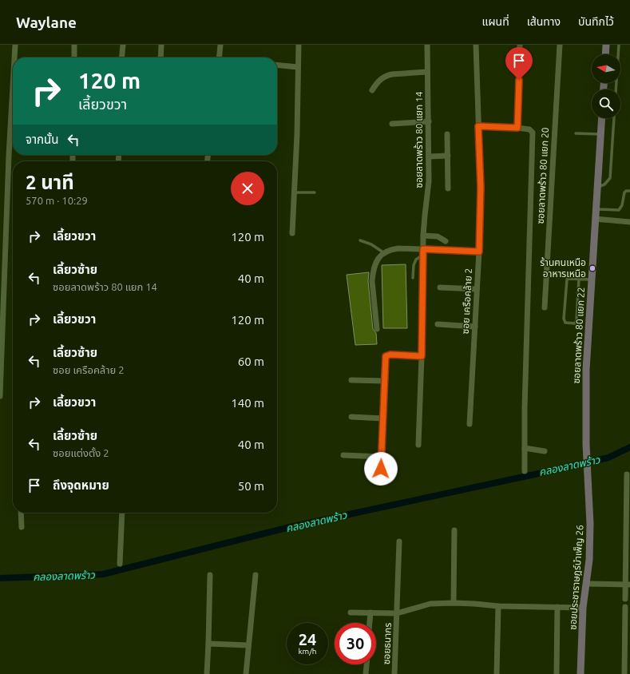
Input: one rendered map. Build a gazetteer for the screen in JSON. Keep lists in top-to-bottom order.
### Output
{
  "streets": {
    "street": [
      "ซอยลาดพร้าว 80 แยก 14",
      "ซอยลาดพร้าว 80 แยก 20",
      "ซอย เครือคล้าย 2",
      "ซอยลาดพร้าว 80 แยก 22",
      "ซอยประชาราษฎร์บำเพ็ญ 26",
      "ซอยธนากร"
    ]
  },
  "crossings": [
    ["ซอยลาดพร้าว 80 แยก 22", "ซอยประชาราษฎร์บำเพ็ญ 26"]
  ],
  "water": ["คลองลาดพร้าว"],
  "places": ["ร้านฅนเหนือ อาหารเหนือ"],
  "north": "left",
  "page": {
    "header": "Waylane",
    "nav": ["แผนที่", "เส้นทาง", "บันทึกไว้"],
    "turn": ["120 m", "เลี้ยวขวา"],
    "then": "จากนั้น",
    "heading": ["2 นาที", "570 m · 10:29"],
    "list": [
      {
        "name": "เลี้ยวขวา",
        "value": "120 m"
      },
      {
        "name": "เลี้ยวซ้าย",
        "note": "ซอยลาดพร้าว 80 แยก 14",
        "value": "40 m"
      },
      {
        "name": "เลี้ยวขวา",
        "value": "120 m"
      },
      {
        "name": "เลี้ยวซ้าย",
        "note": "ซอย เครือคล้าย 2",
        "value": "60 m"
      },
      {
        "name": "เลี้ยวขวา",
        "value": "140 m"
      },
      {
        "name": "เลี้ยวซ้าย",
        "note": "ซอยแต่งตั้ง 2",
        "value": "40 m"
      },
      {
        "name": "ถึงจุดหมาย",
        "value": "50 m"
      }
    ],
    "speed": "24 km/h",
    "limit": "30"
  }
}
